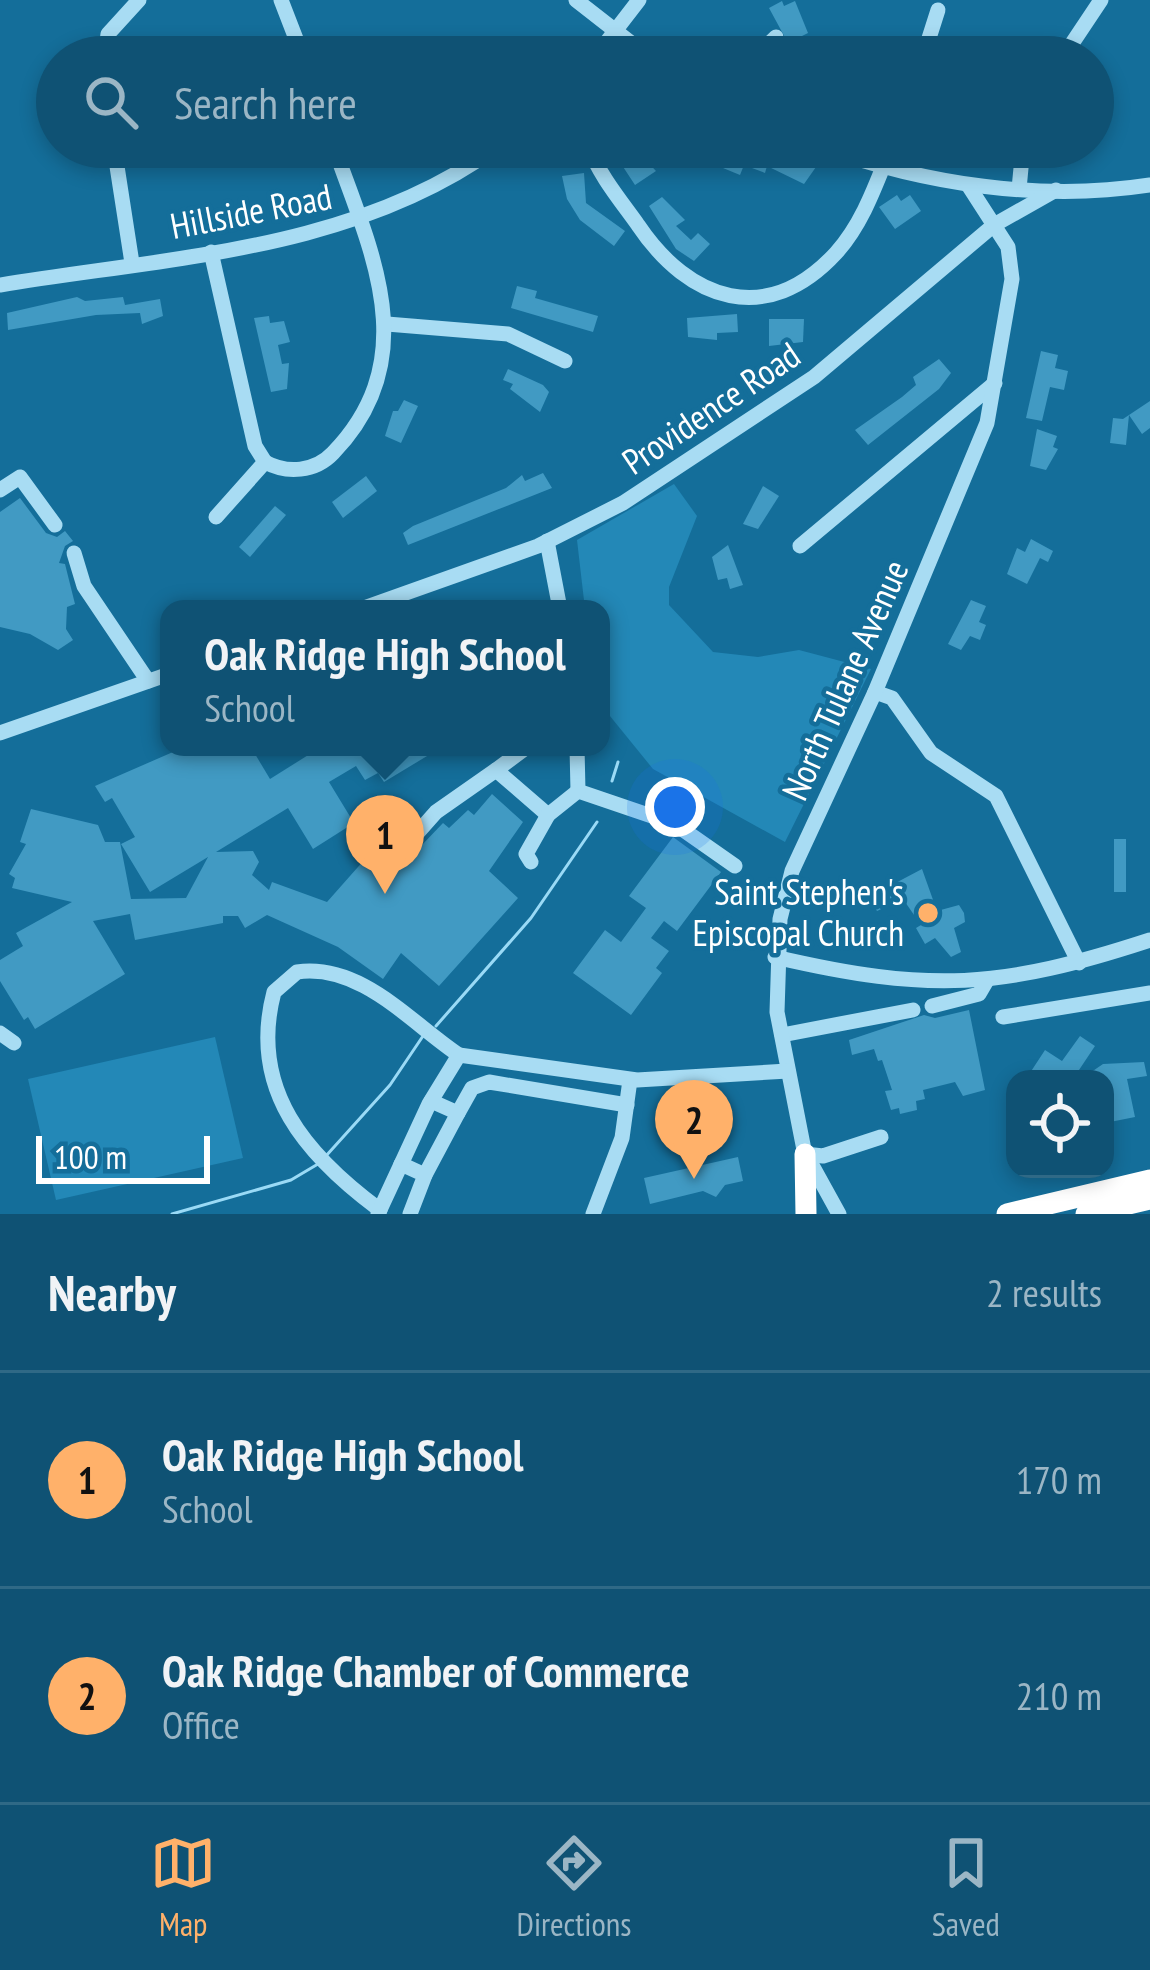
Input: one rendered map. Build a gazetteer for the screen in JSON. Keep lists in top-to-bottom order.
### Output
{
  "streets": {
    "street": ["Hillside Road", "Providence Road", "North Tulane Avenue"]
  },
  "crossings": [
    ["Providence Road", "North Tulane Avenue"]
  ],
  "places": ["Saint Stephen's Episcopal Church"],
  "scale_bar": "100 m",
  "page": {
    "search": "Search here",
    "popup": ["Oak Ridge High School", "School"],
    "pins": ["1", "2"],
    "scale": "100 m",
    "heading": ["Nearby", "2 results"],
    "list": [
      {
        "mark": "1",
        "name": "Oak Ridge High School",
        "note": "School",
        "value": "170 m"
      },
      {
        "mark": "2",
        "name": "Oak Ridge Chamber of Commerce",
        "note": "Office",
        "value": "210 m"
      }
    ],
    "nav": ["Map", "Directions", "Saved"]
  }
}
